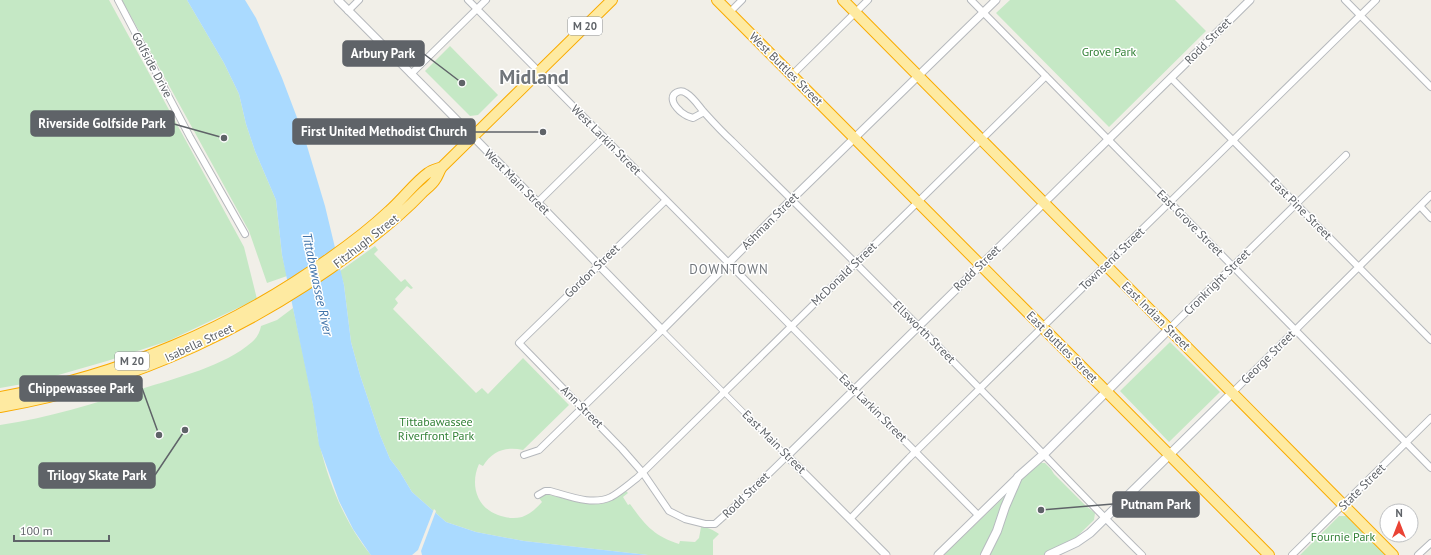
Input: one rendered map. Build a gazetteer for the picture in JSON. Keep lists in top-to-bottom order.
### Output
{
  "streets": {
    "highway": [
      "M 20",
      "West Buttles Street",
      "Fitzhugh Street",
      "East Indian Street",
      "Isabella Street",
      "East Buttles Street"
    ],
    "main road": ["Cronkright Street", "George Street"],
    "street": [
      "Rodd Street",
      "Golfside Drive",
      "West Larkin Street",
      "West Main Street",
      "East Pine Street",
      "Ashman Street",
      "East Grove Street",
      "Townsend Street",
      "Gordon Street",
      "McDonald Street",
      "Ellsworth Street",
      "Ann Street",
      "East Larkin Street",
      "East Main Street",
      "State Street"
    ]
  },
  "crossings": [
    ["M 20", "West Larkin Street"],
    ["M 20", "West Main Street"],
    ["M 20", "Fitzhugh Street"],
    ["Rodd Street", "East Pine Street"],
    ["Rodd Street", "East Grove Street"],
    ["Rodd Street", "East Indian Street"],
    ["Rodd Street", "Ellsworth Street"],
    ["Rodd Street", "East Buttles Street"],
    ["Rodd Street", "Ann Street"],
    ["Rodd Street", "East Larkin Street"],
    ["Rodd Street", "East Main Street"],
    ["West Buttles Street", "Ashman Street"],
    ["West Buttles Street", "East Buttles Street"],
    ["West Larkin Street", "Ashman Street"],
    ["West Larkin Street", "Gordon Street"],
    ["West Larkin Street", "East Larkin Street"],
    ["West Main Street", "Ashman Street"],
    ["West Main Street", "Fitzhugh Street"],
    ["West Main Street", "Gordon Street"],
    ["West Main Street", "East Main Street"],
    ["East Pine Street", "Townsend Street"],
    ["East Pine Street", "Cronkright Street"],
    ["East Pine Street", "George Street"],
    ["Ashman Street", "East Grove Street"],
    ["Ashman Street", "East Indian Street"],
    ["Ashman Street", "Ellsworth Street"],
    ["Ashman Street", "East Buttles Street"],
    ["Ashman Street", "Ann Street"],
    ["Ashman Street", "East Larkin Street"],
    ["Ashman Street", "East Main Street"],
    ["East Grove Street", "Townsend Street"],
    ["East Grove Street", "McDonald Street"],
    ["East Grove Street", "Cronkright Street"],
    ["East Grove Street", "George Street"],
    ["East Grove Street", "State Street"],
    ["Fitzhugh Street", "Isabella Street"],
    ["Townsend Street", "East Indian Street"],
    ["Townsend Street", "Ellsworth Street"],
    ["Townsend Street", "East Buttles Street"],
    ["Townsend Street", "East Larkin Street"],
    ["Townsend Street", "East Main Street"],
    ["Gordon Street", "Ann Street"],
    ["McDonald Street", "East Indian Street"],
    ["McDonald Street", "Ellsworth Street"],
    ["McDonald Street", "East Buttles Street"],
    ["McDonald Street", "Ann Street"],
    ["McDonald Street", "East Larkin Street"],
    ["McDonald Street", "East Main Street"],
    ["Cronkright Street", "East Indian Street"],
    ["Cronkright Street", "Ellsworth Street"],
    ["Cronkright Street", "East Buttles Street"],
    ["East Indian Street", "George Street"],
    ["East Indian Street", "State Street"],
    ["Ellsworth Street", "George Street"],
    ["East Buttles Street", "George Street"]
  ],
  "districts": ["Midland", "DOWNTOWN"],
  "water": ["Tittabawassee River"],
  "parks": ["Grove Park", "Tittabawassee Riverfront Park", "Fournie Park"],
  "places": [
    "Arbury Park",
    "First United Methodist Church",
    "Riverside Golfside Park",
    "Trilogy Skate Park",
    "Chippewassee Park",
    "Putnam Park"
  ],
  "scale_bar": "100 m",
  "north": "top"
}
